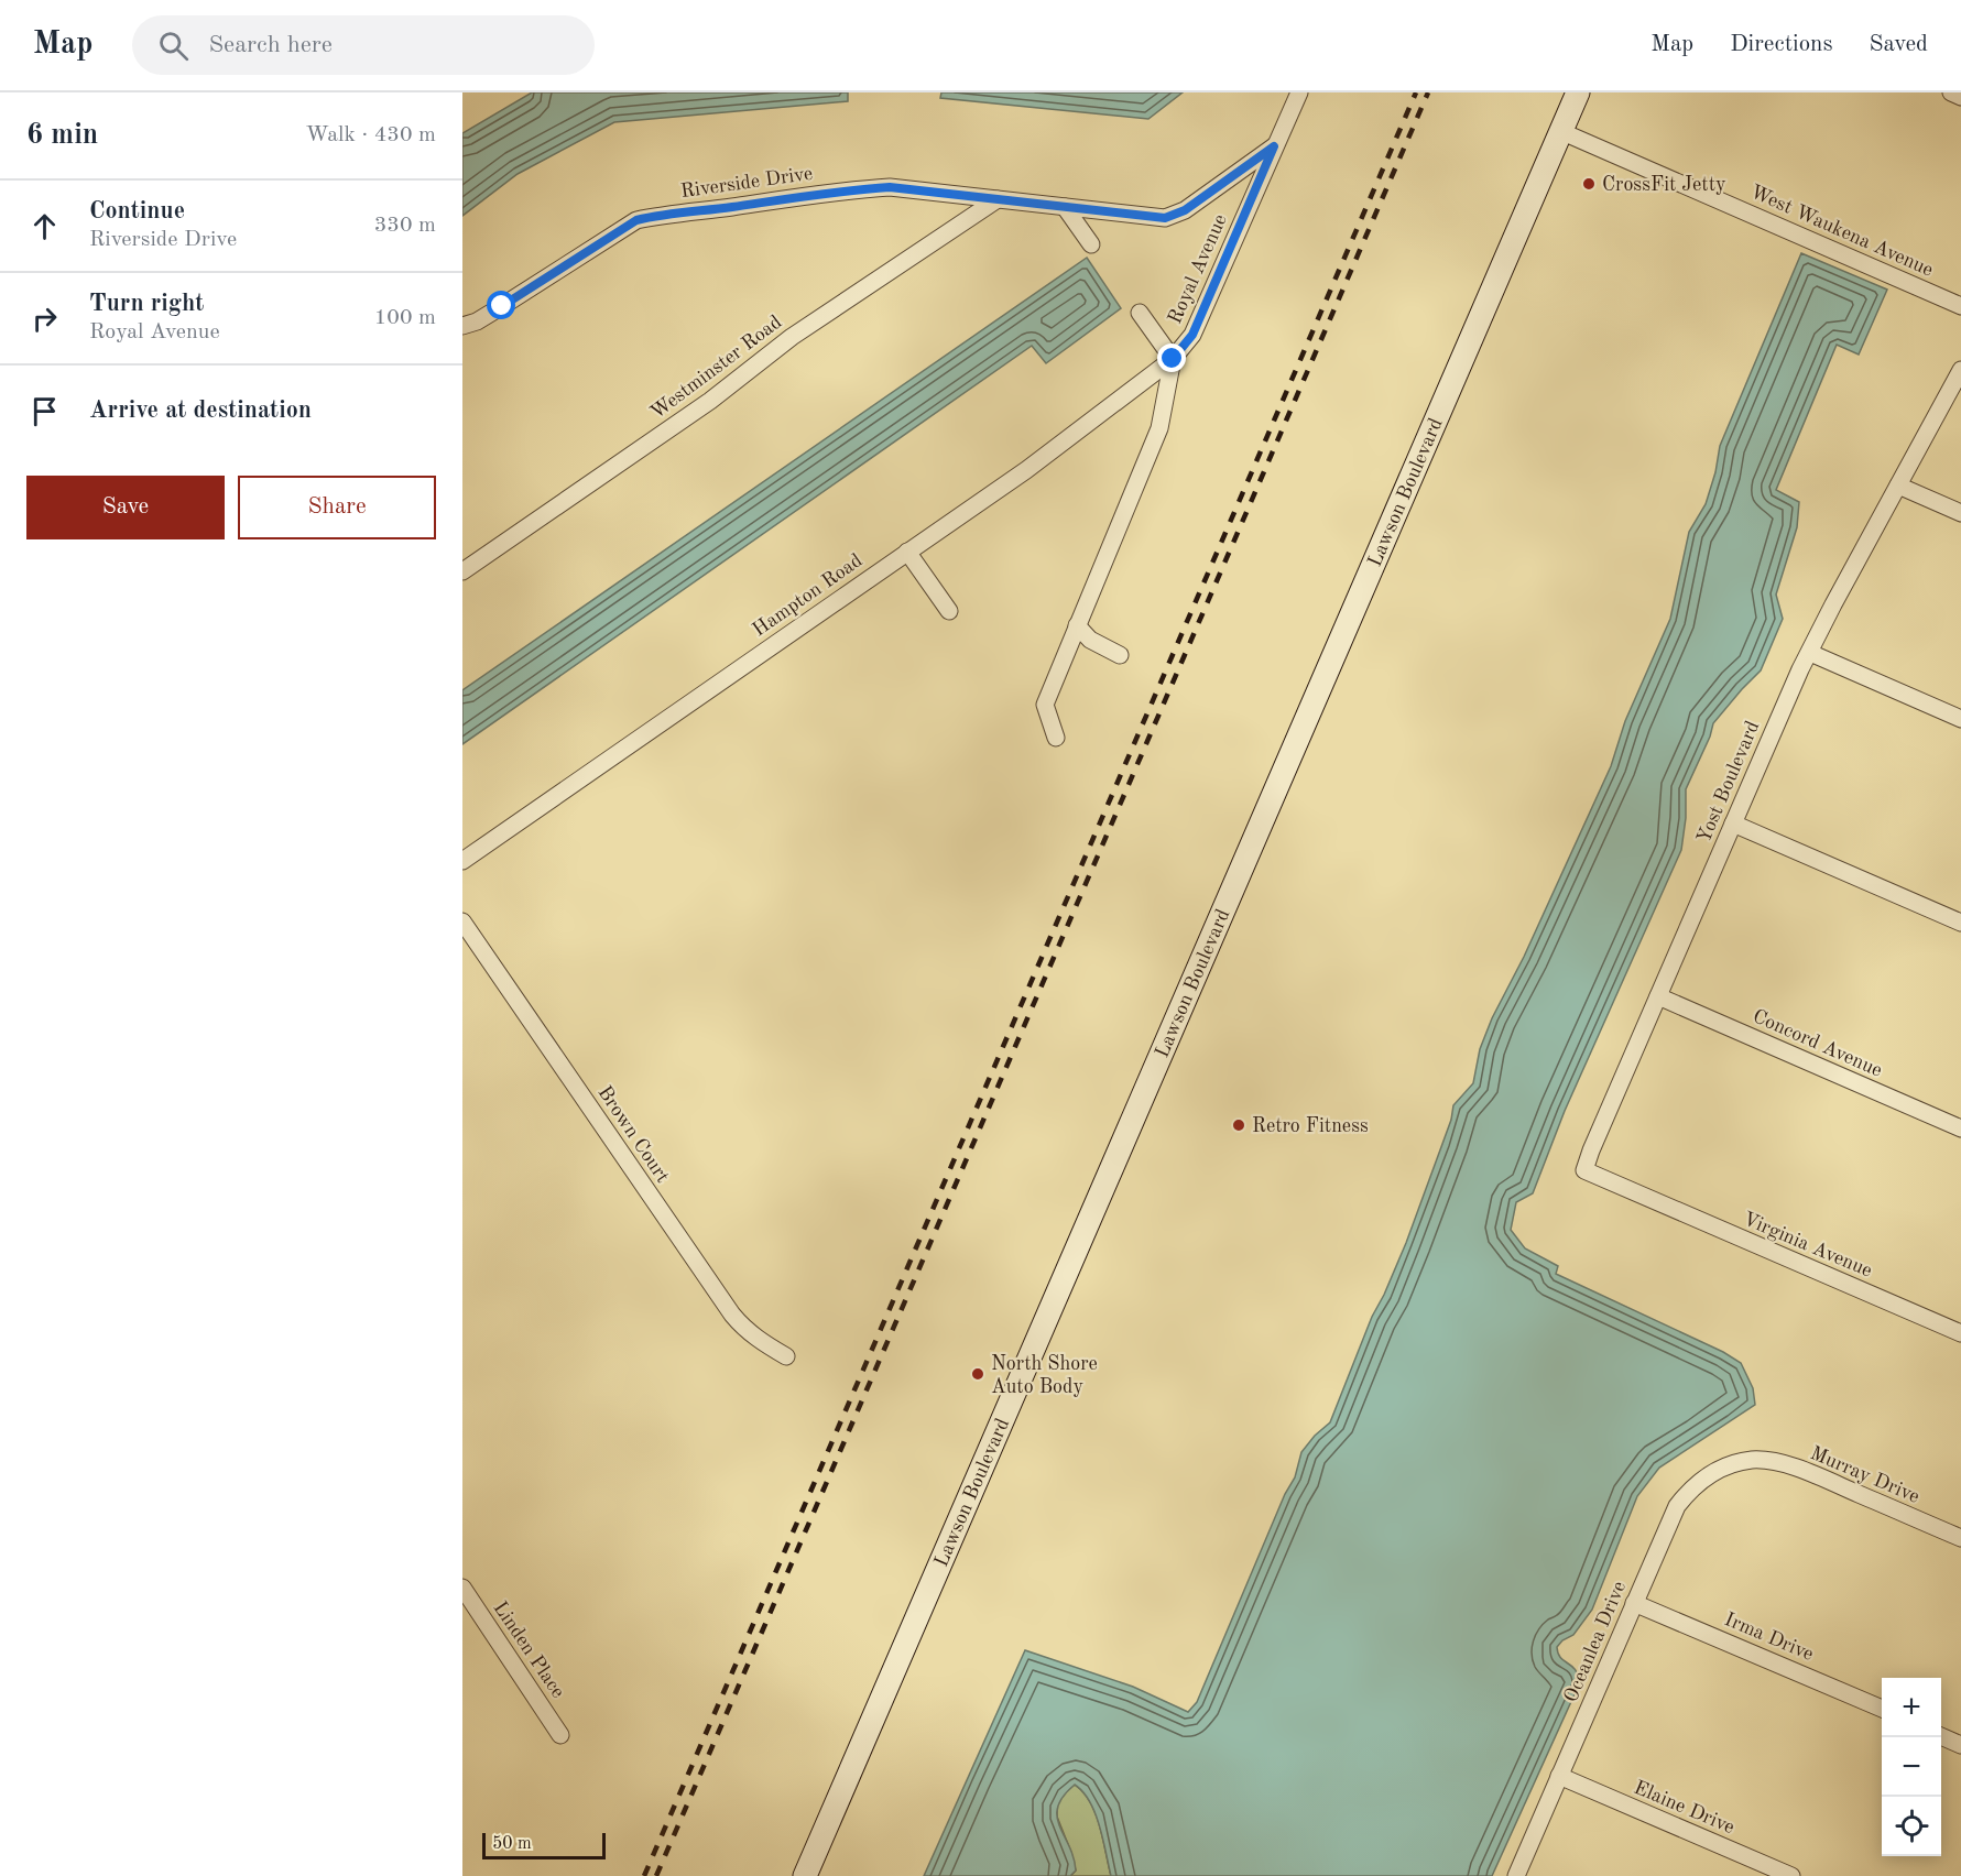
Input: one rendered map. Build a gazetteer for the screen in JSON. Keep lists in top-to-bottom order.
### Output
{
  "streets": {
    "main road": ["Lawson Boulevard"],
    "street": [
      "Riverside Drive",
      "West Waukena Avenue",
      "Royal Avenue",
      "Westminster Road",
      "Hampton Road",
      "Yost Boulevard",
      "Concord Avenue",
      "Brown Court",
      "Virginia Avenue",
      "Murray Drive",
      "Irma Drive",
      "Oceanlea Drive",
      "Linden Place",
      "Elaine Drive"
    ]
  },
  "crossings": [
    ["Riverside Drive", "Royal Avenue"],
    ["Riverside Drive", "Westminster Road"],
    ["West Waukena Avenue", "Lawson Boulevard"],
    ["Royal Avenue", "Hampton Road"],
    ["Yost Boulevard", "Concord Avenue"],
    ["Yost Boulevard", "Virginia Avenue"],
    ["Murray Drive", "Oceanlea Drive"],
    ["Irma Drive", "Oceanlea Drive"],
    ["Oceanlea Drive", "Elaine Drive"]
  ],
  "places": ["CrossFit Jetty", "Retro Fitness", "North Shore Auto Body"],
  "scale_bar": "50 m",
  "page": {
    "header": "Map",
    "search": "Search here",
    "nav": ["Map", "Directions", "Saved"],
    "heading": ["6 min", "Walk · 430 m"],
    "list": [
      ["Continue", "Riverside Drive", "330 m"],
      ["Turn right", "Royal Avenue", "100 m"],
      "Arrive at destination"
    ],
    "buttons": ["Save", "Share"],
    "map_buttons": ["+", "−"],
    "scale": "50 m"
  }
}
